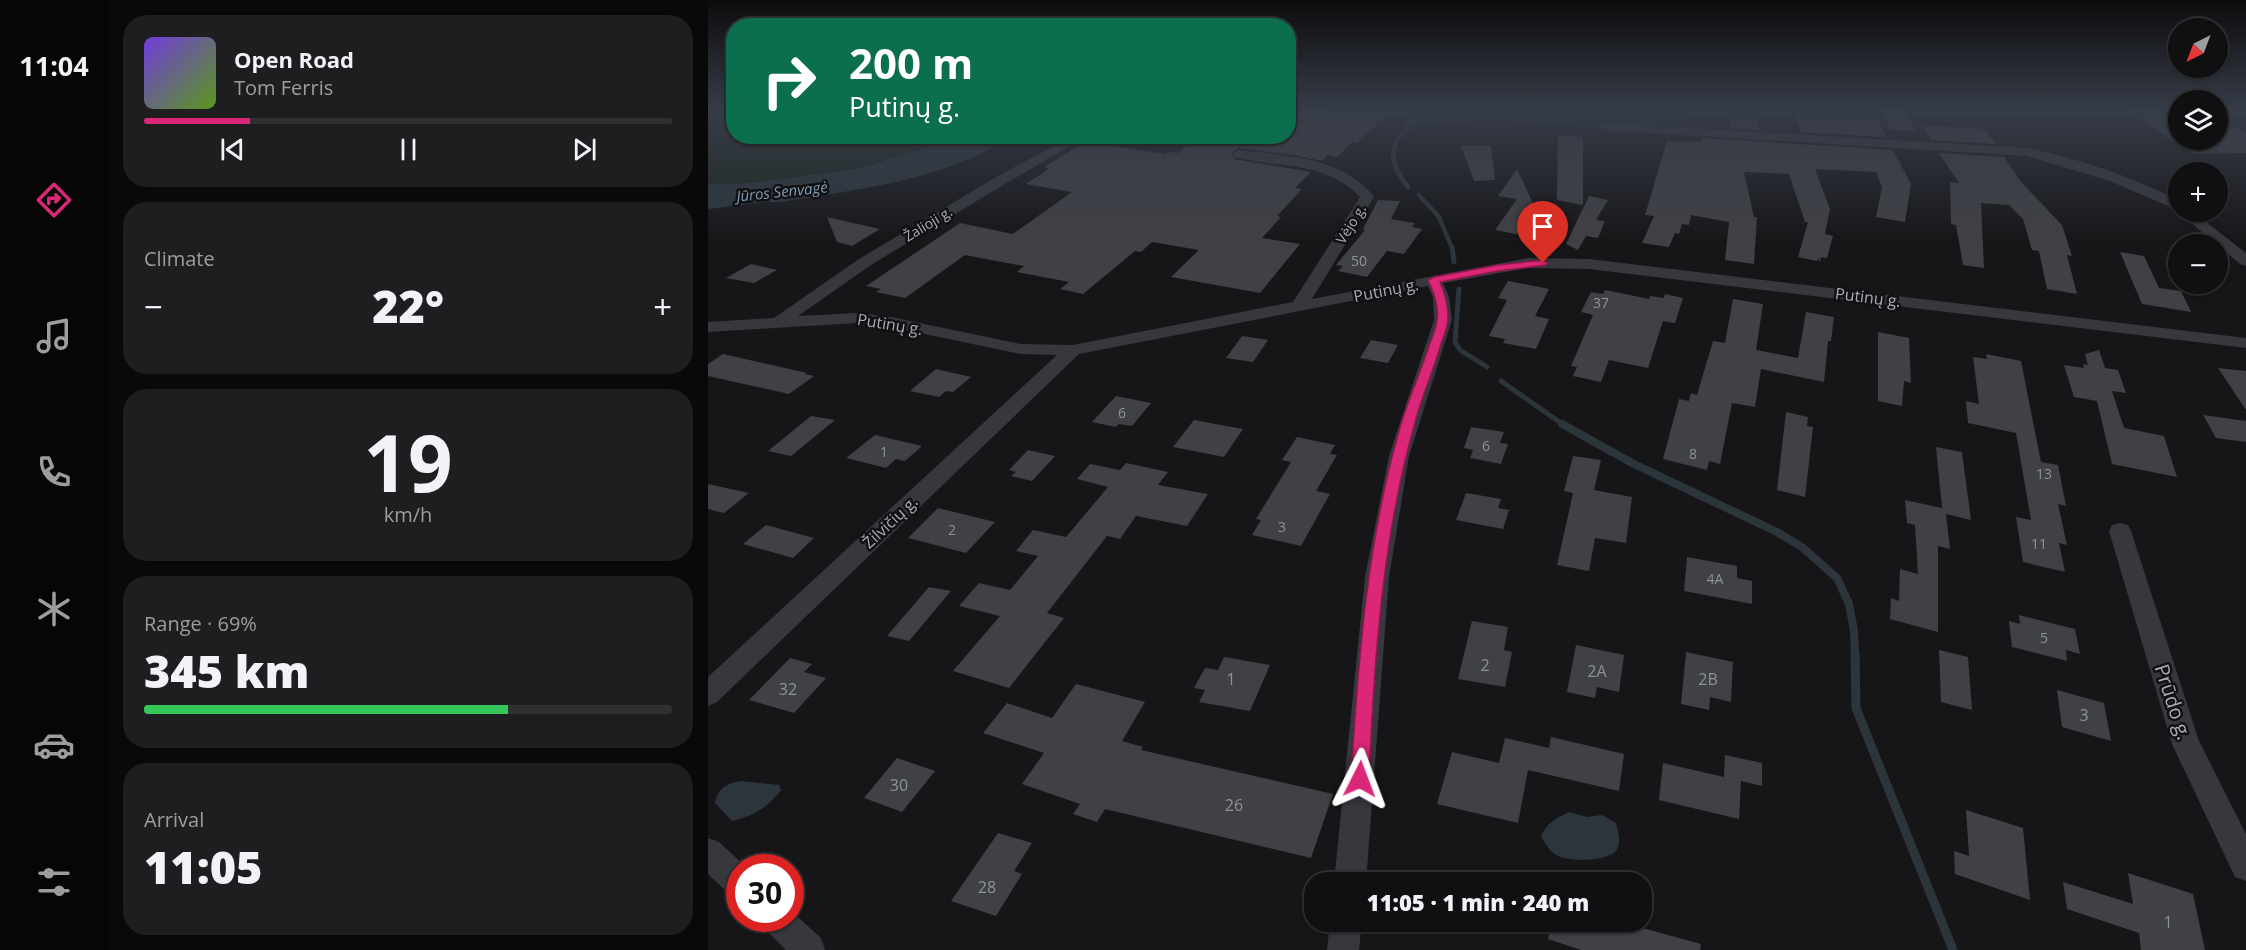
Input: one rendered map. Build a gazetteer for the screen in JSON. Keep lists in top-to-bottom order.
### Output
{
  "streets": {
    "street": [
      "Žalioji g.",
      "Vėjo g.",
      "Putinų g.",
      "Žilvičių g.",
      "Prūdo g."
    ]
  },
  "crossings": [
    ["Žalioji g.", "Putinų g."],
    ["Vėjo g.", "Putinų g."],
    ["Putinų g.", "Žilvičių g."]
  ],
  "water": ["Jūros Senvagė"],
  "house_numbers": [
    "50",
    "37",
    "6",
    "6",
    "1",
    "8",
    "13",
    "3",
    "2",
    "11",
    "4A",
    "5",
    "2",
    "2A",
    "1",
    "2B",
    "32",
    "3",
    "30",
    "26",
    "28",
    "1"
  ],
  "north": "bottom left",
  "page": {
    "tabs": "11:04",
    "map_buttons": ["+", "−"],
    "turn": ["200 m", "Putinų g."],
    "song": ["Open Road", "Tom Ferris"],
    "tile": [
      "Climate",
      ["19", "km/h"],
      ["Range · 69%", "345 km"],
      ["Arrival", "11:05"]
    ],
    "heat": ["−", "22°", "+"],
    "limit": "30",
    "trip": "11:05 · 1 min · 240 m"
  }
}
